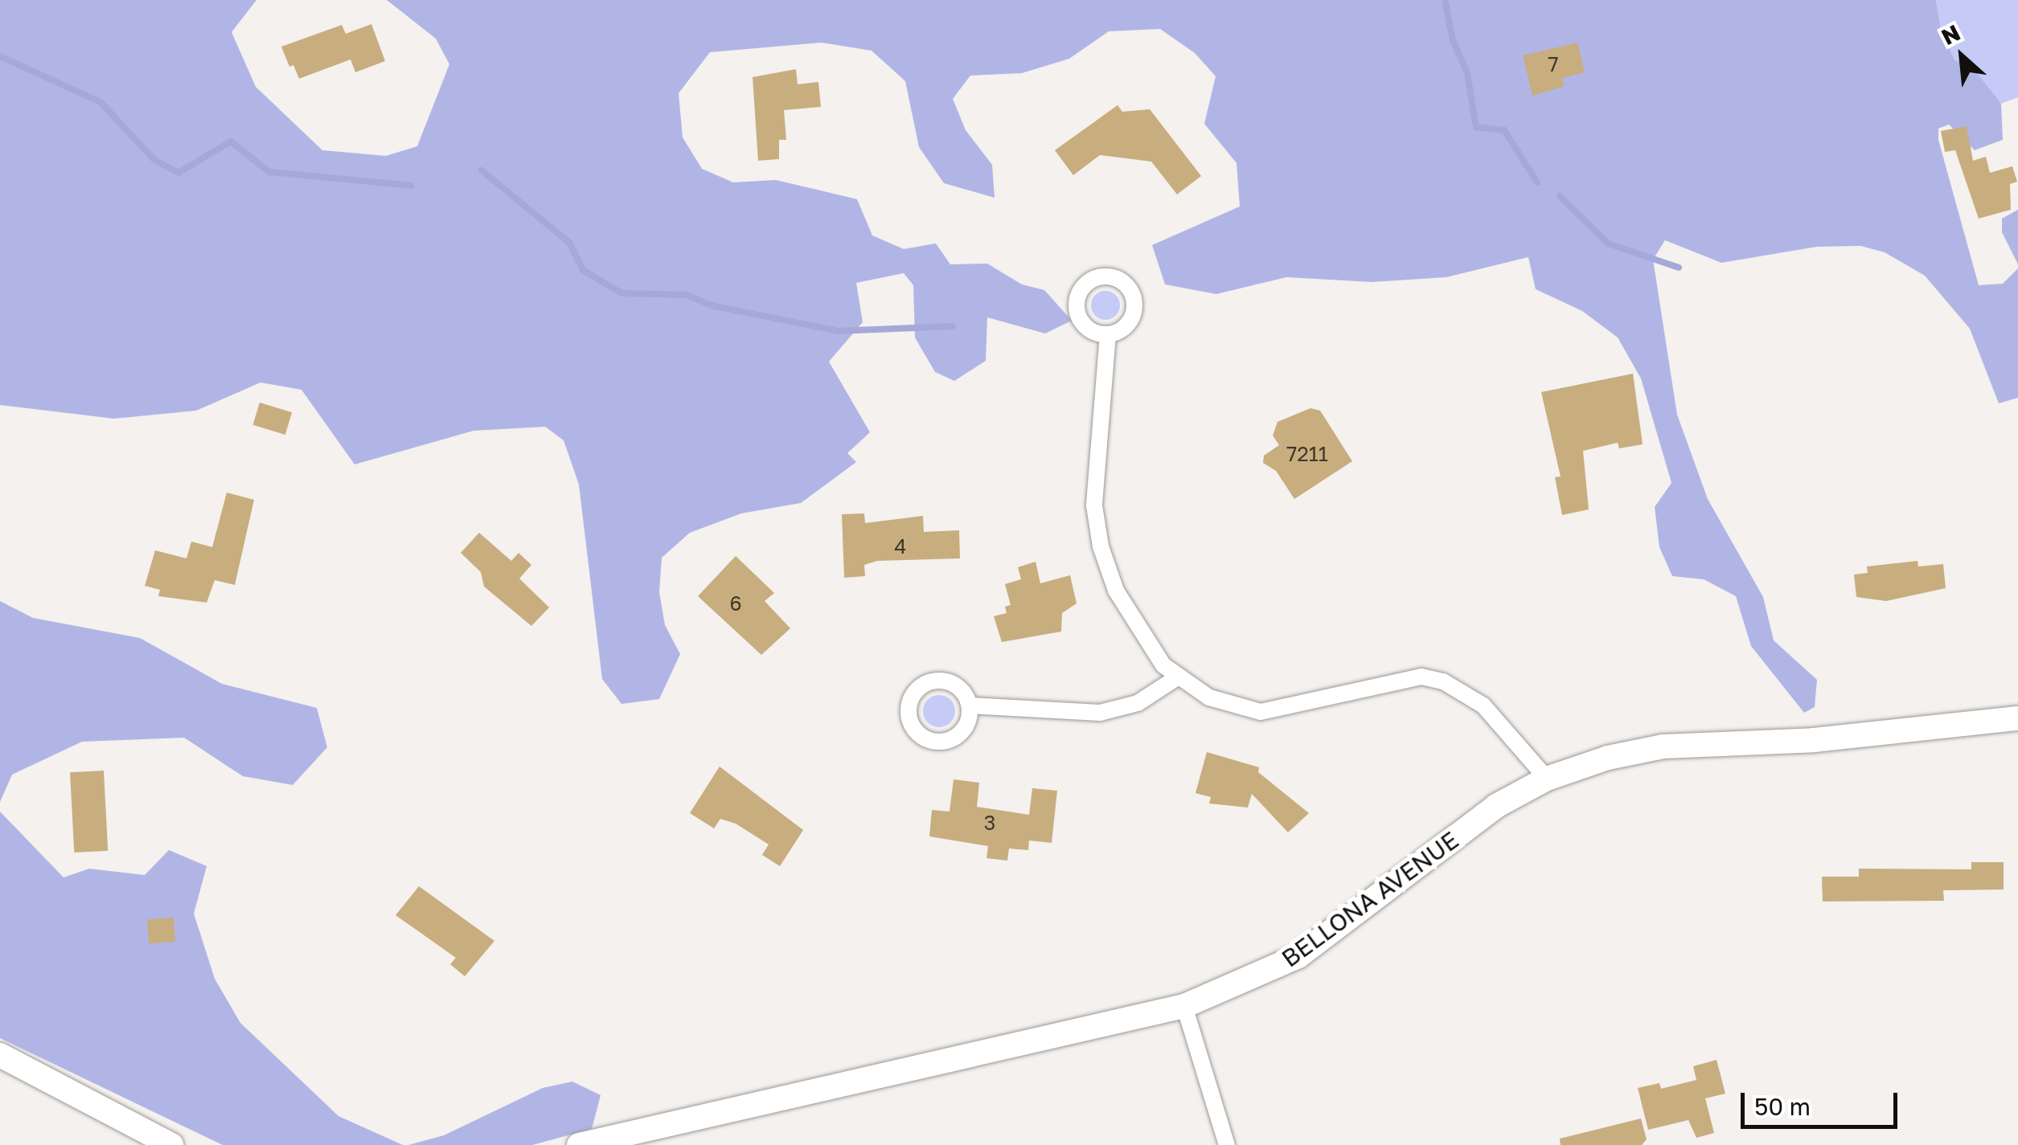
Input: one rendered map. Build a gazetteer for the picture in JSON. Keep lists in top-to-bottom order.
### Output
{
  "streets": {
    "main road": ["BELLONA AVENUE"]
  },
  "house_numbers": [
    "7",
    "7211",
    "4",
    "6",
    "3"
  ],
  "scale_bar": "50 m",
  "north": "top left"
}
